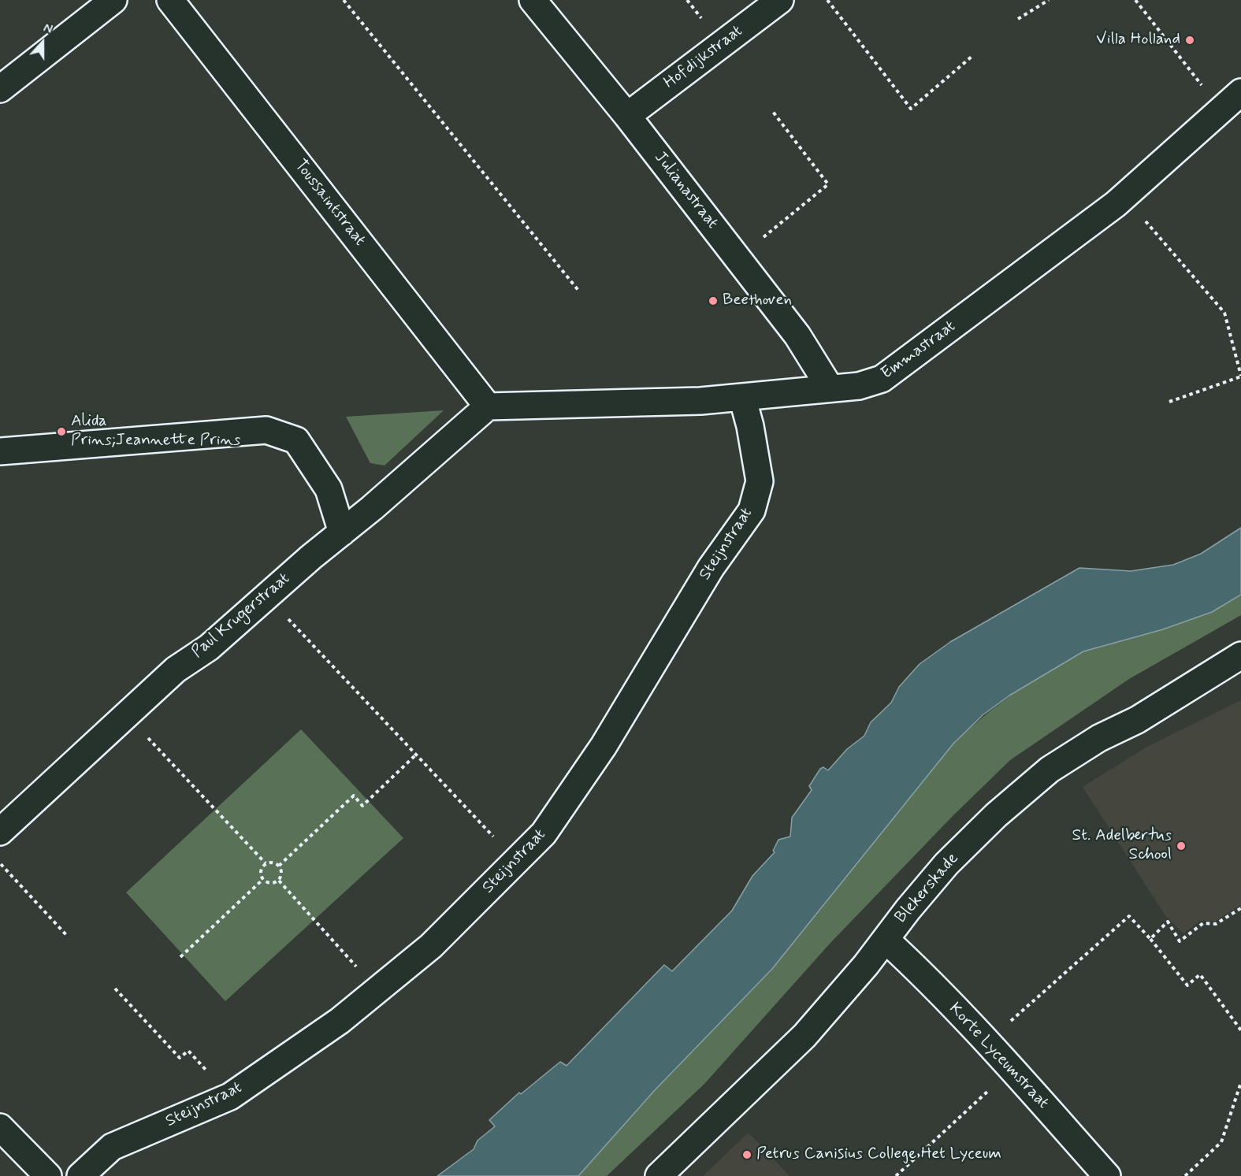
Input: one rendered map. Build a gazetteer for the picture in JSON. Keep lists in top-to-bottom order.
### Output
{
  "streets": {
    "street": [
      "Hofdijkstraat",
      "Julianastraat",
      "Toussaintstraat",
      "Emmastraat",
      "Steijnstraat",
      "Paul Krugerstraat",
      "Blekerskade",
      "Korte Lyceumstraat"
    ]
  },
  "crossings": [
    ["Hofdijkstraat", "Julianastraat"],
    ["Julianastraat", "Emmastraat"],
    ["Toussaintstraat", "Emmastraat"],
    ["Toussaintstraat", "Paul Krugerstraat"],
    ["Emmastraat", "Steijnstraat"],
    ["Emmastraat", "Paul Krugerstraat"],
    ["Blekerskade", "Korte Lyceumstraat"]
  ],
  "places": [
    "Villa Holland",
    "Beethoven",
    "Alida Prins;Jeannette Prins",
    "St. Adelbertus School",
    "Petrus Canisius College Het Lyceum"
  ],
  "north": "top"
}
